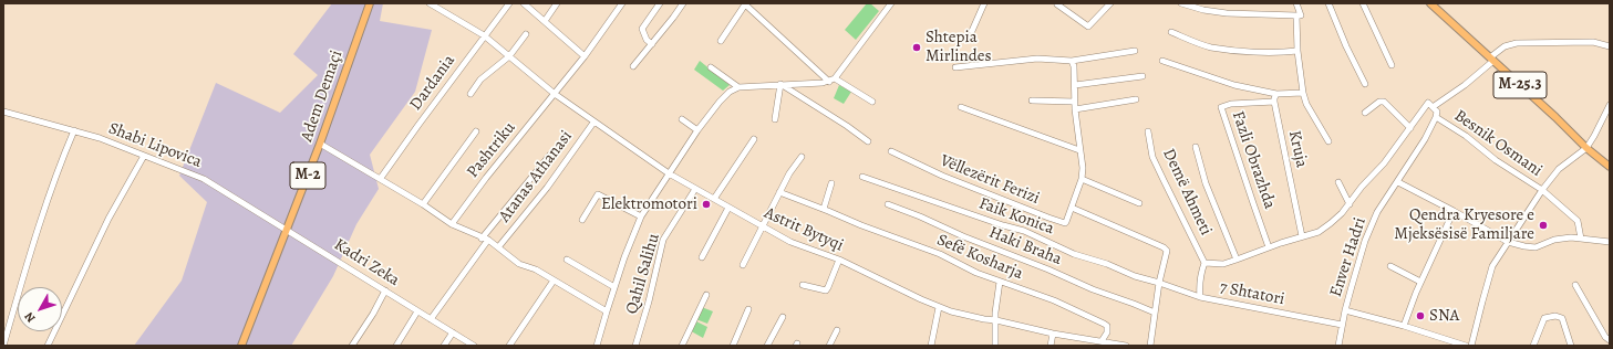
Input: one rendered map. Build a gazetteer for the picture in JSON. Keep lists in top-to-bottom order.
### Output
{
  "streets": {
    "main road": ["M-25.3", "Adem Demaçi", "M-2"],
    "street": [
      "Dardania",
      "Besnik Osmani",
      "Shabi Lipovica",
      "Kruja",
      "Pashtriku",
      "Fazli Obrazhda",
      "Atanas Athanasi",
      "Vëllezërit Ferizi",
      "Demë Ahmeti",
      "Faik Konica",
      "Astrit Bytyqi",
      "Haki Braha",
      "Sefë Kosharja",
      "Enver Hadri",
      "Kadri Zeka",
      "Qahil Salihu",
      "7 Shtatori"
    ]
  },
  "crossings": [
    ["Dardania", "Atanas Athanasi"],
    ["Dardania", "Astrit Bytyqi"],
    ["Adem Demaçi", "Shabi Lipovica"],
    ["Adem Demaçi", "Atanas Athanasi"],
    ["Adem Demaçi", "Kadri Zeka"],
    ["Besnik Osmani", "Enver Hadri"],
    ["Shabi Lipovica", "Kadri Zeka"],
    ["Kruja", "Fazli Obrazhda"],
    ["Pashtriku", "Atanas Athanasi"],
    ["Pashtriku", "Astrit Bytyqi"],
    ["Atanas Athanasi", "Astrit Bytyqi"],
    ["Faik Konica", "7 Shtatori"],
    ["Astrit Bytyqi", "Sefë Kosharja"],
    ["Astrit Bytyqi", "Qahil Salihu"],
    ["Enver Hadri", "7 Shtatori"]
  ],
  "places": [
    "Shtepia Mirlindes",
    "Elektromotori",
    "Qendra Kryesore e Mjeksësisë Familjare",
    "SNA"
  ],
  "north": "bottom left"
}
